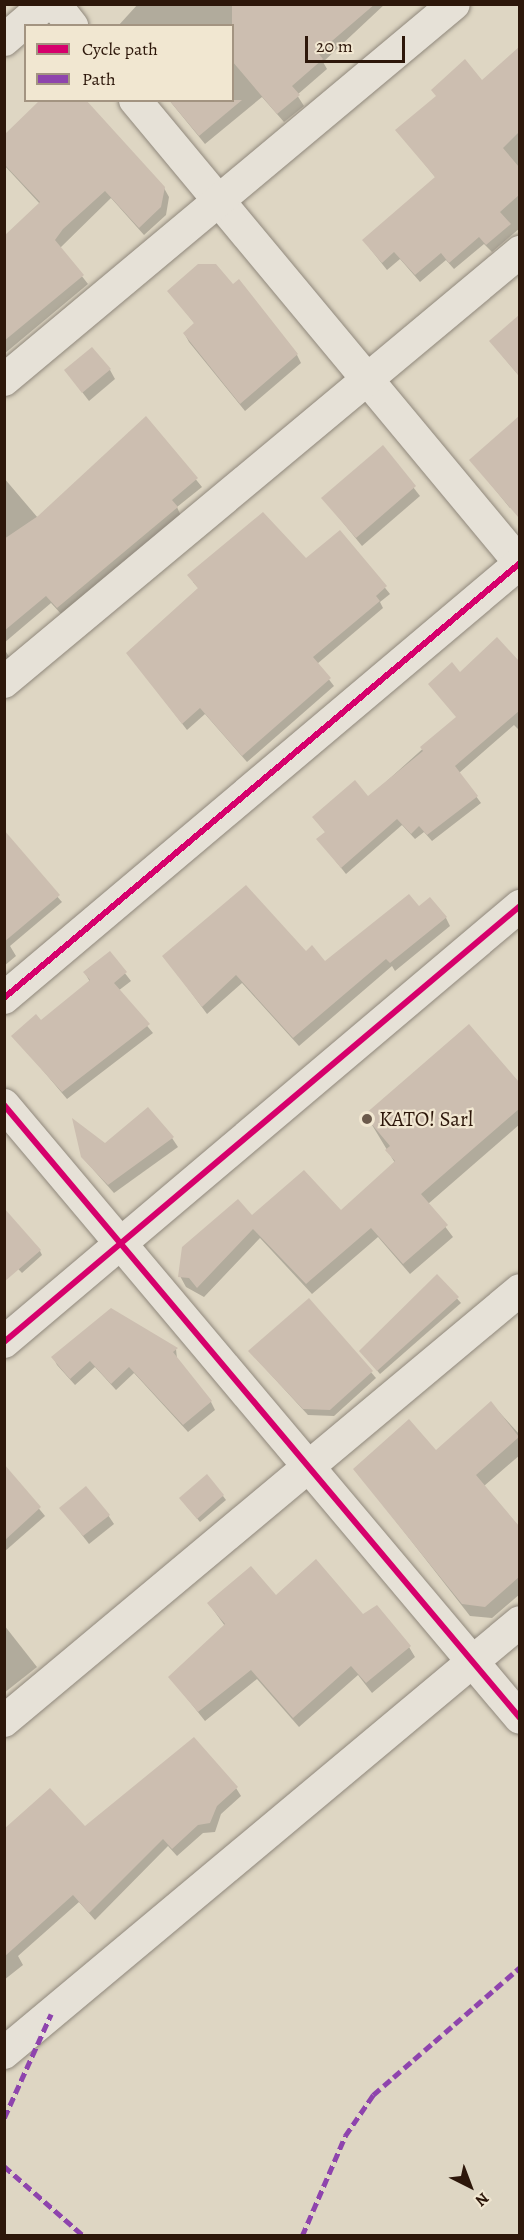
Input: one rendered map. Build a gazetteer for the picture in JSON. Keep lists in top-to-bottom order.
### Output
{
  "places": ["KATO! Sarl"],
  "legend": ["Cycle path", "Path"],
  "scale_bar": "20 m",
  "north": "bottom right"
}
